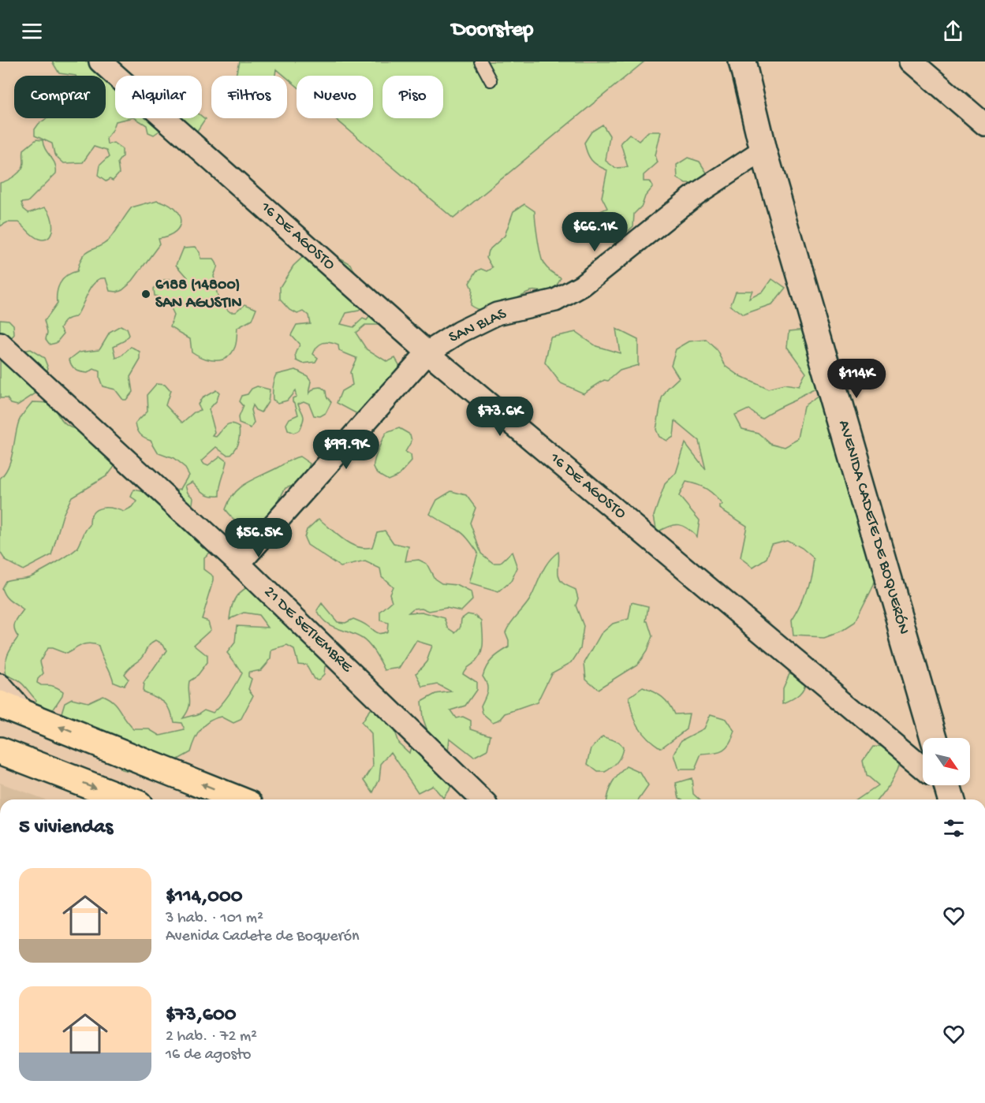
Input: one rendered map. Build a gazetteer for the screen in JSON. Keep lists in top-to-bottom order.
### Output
{
  "streets": {
    "main road": ["AVENIDA CADETE DE BOQUERÓN"],
    "street": ["16 DE AGOSTO", "SAN BLAS", "21 DE SETIEMBRE"]
  },
  "crossings": [
    ["16 DE AGOSTO", "SAN BLAS"],
    ["SAN BLAS", "AVENIDA CADETE DE BOQUERÓN"],
    ["SAN BLAS", "21 DE SETIEMBRE"]
  ],
  "places": ["6188 (14800) SAN AGUSTIN"],
  "north": "bottom right",
  "page": {
    "header": "Doorstep",
    "chip": [
      "Comprar",
      "Alquilar",
      "Filtros",
      "Nuevo",
      "Piso"
    ],
    "price": [
      "$66.1K",
      "$114K",
      "$73.6K",
      "$99.9K",
      "$56.5K"
    ],
    "heading": "5 viviendas",
    "list": [
      {
        "name": "$114,000",
        "note": "3 hab. · 101 m² · Avenida Cadete de Boquerón"
      },
      {
        "name": "$73,600",
        "note": "2 hab. · 72 m² · 16 de agosto"
      }
    ]
  }
}
